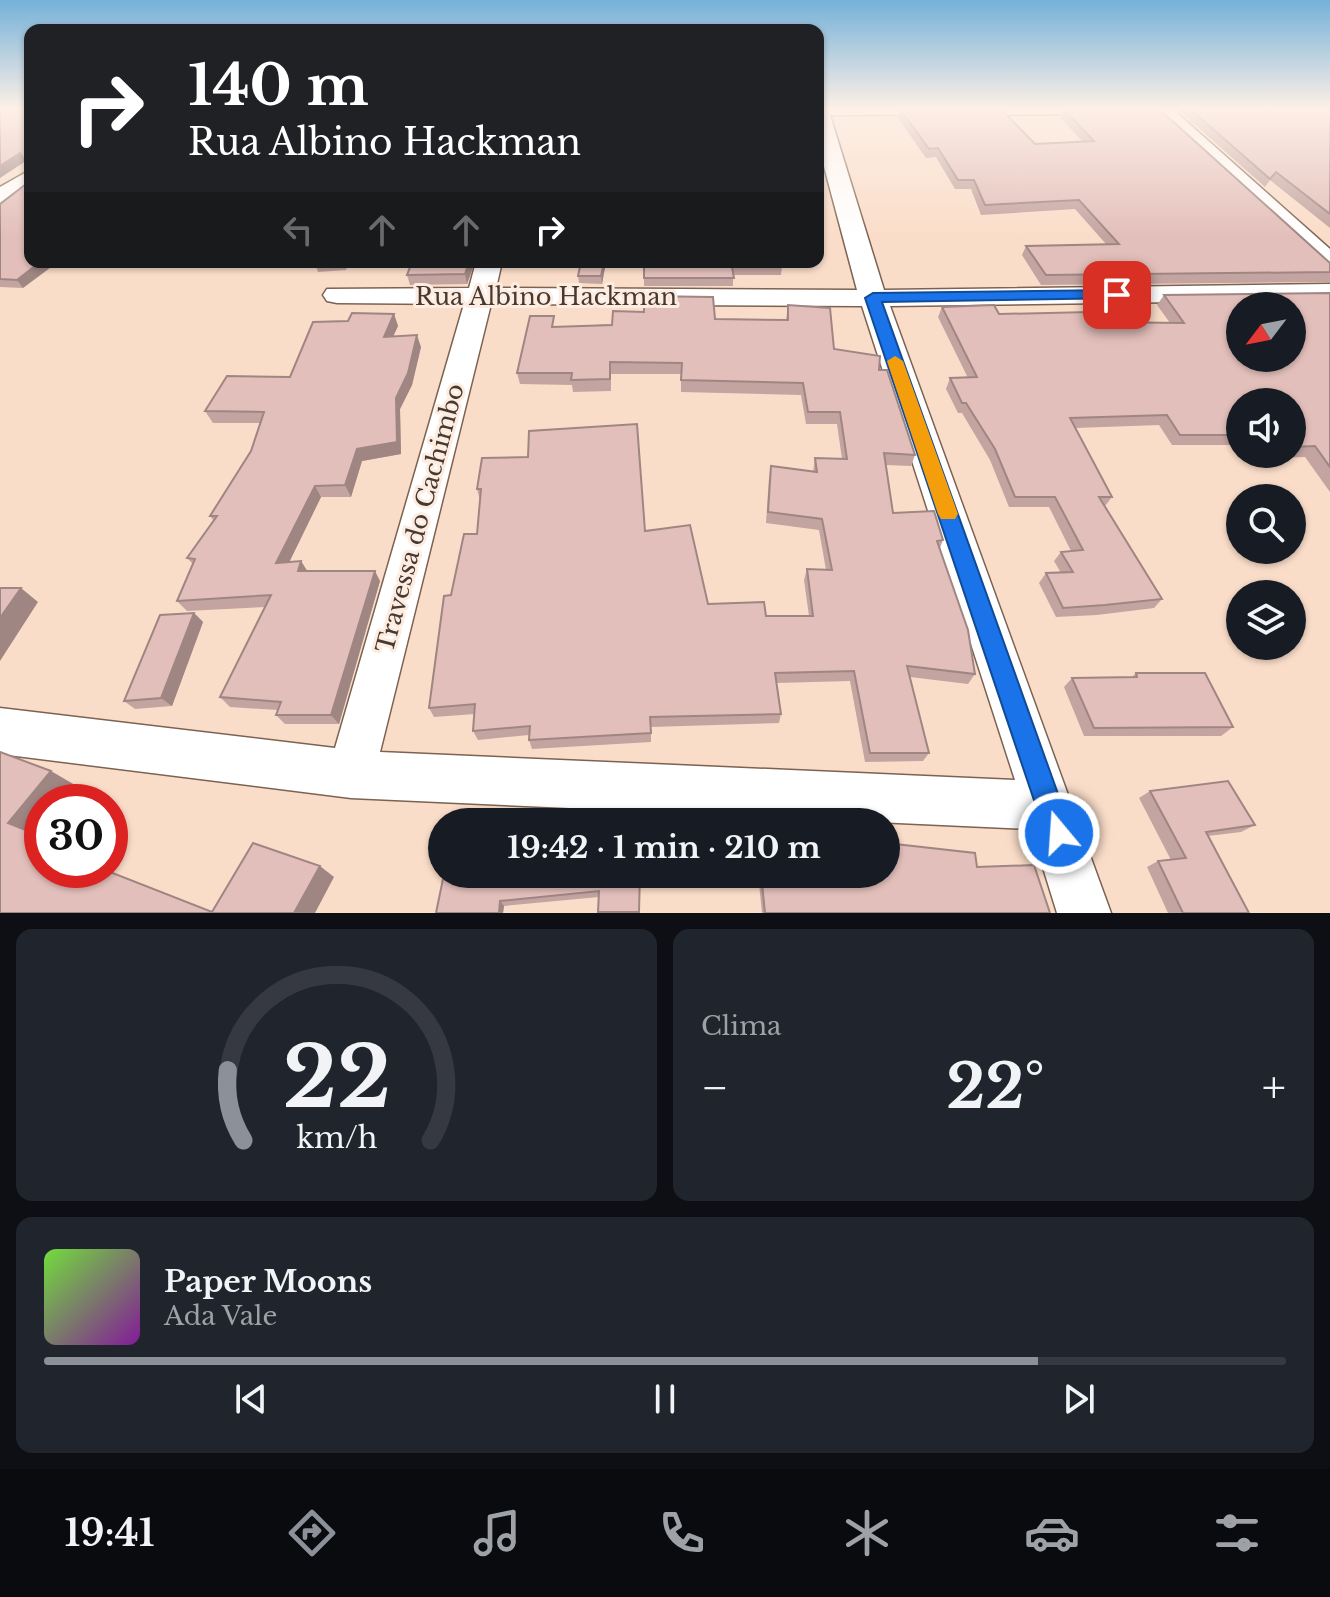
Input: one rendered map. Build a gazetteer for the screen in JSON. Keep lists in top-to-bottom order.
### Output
{
  "streets": {
    "street": ["Rua Albino Hackman", "Travessa do Cachimbo"]
  },
  "crossings": [
    ["Rua Albino Hackman", "Travessa do Cachimbo"]
  ],
  "north": "bottom left",
  "page": {
    "turn": ["140 m", "Rua Albino Hackman"],
    "limit": "30",
    "trip": "19:42 · 1 min · 210 m",
    "tile": "Clima",
    "heat": ["−", "22°", "+"],
    "song": ["Paper Moons", "Ada Vale"],
    "tabs": "19:41",
    "gauge": ["22", "km/h"]
  }
}
